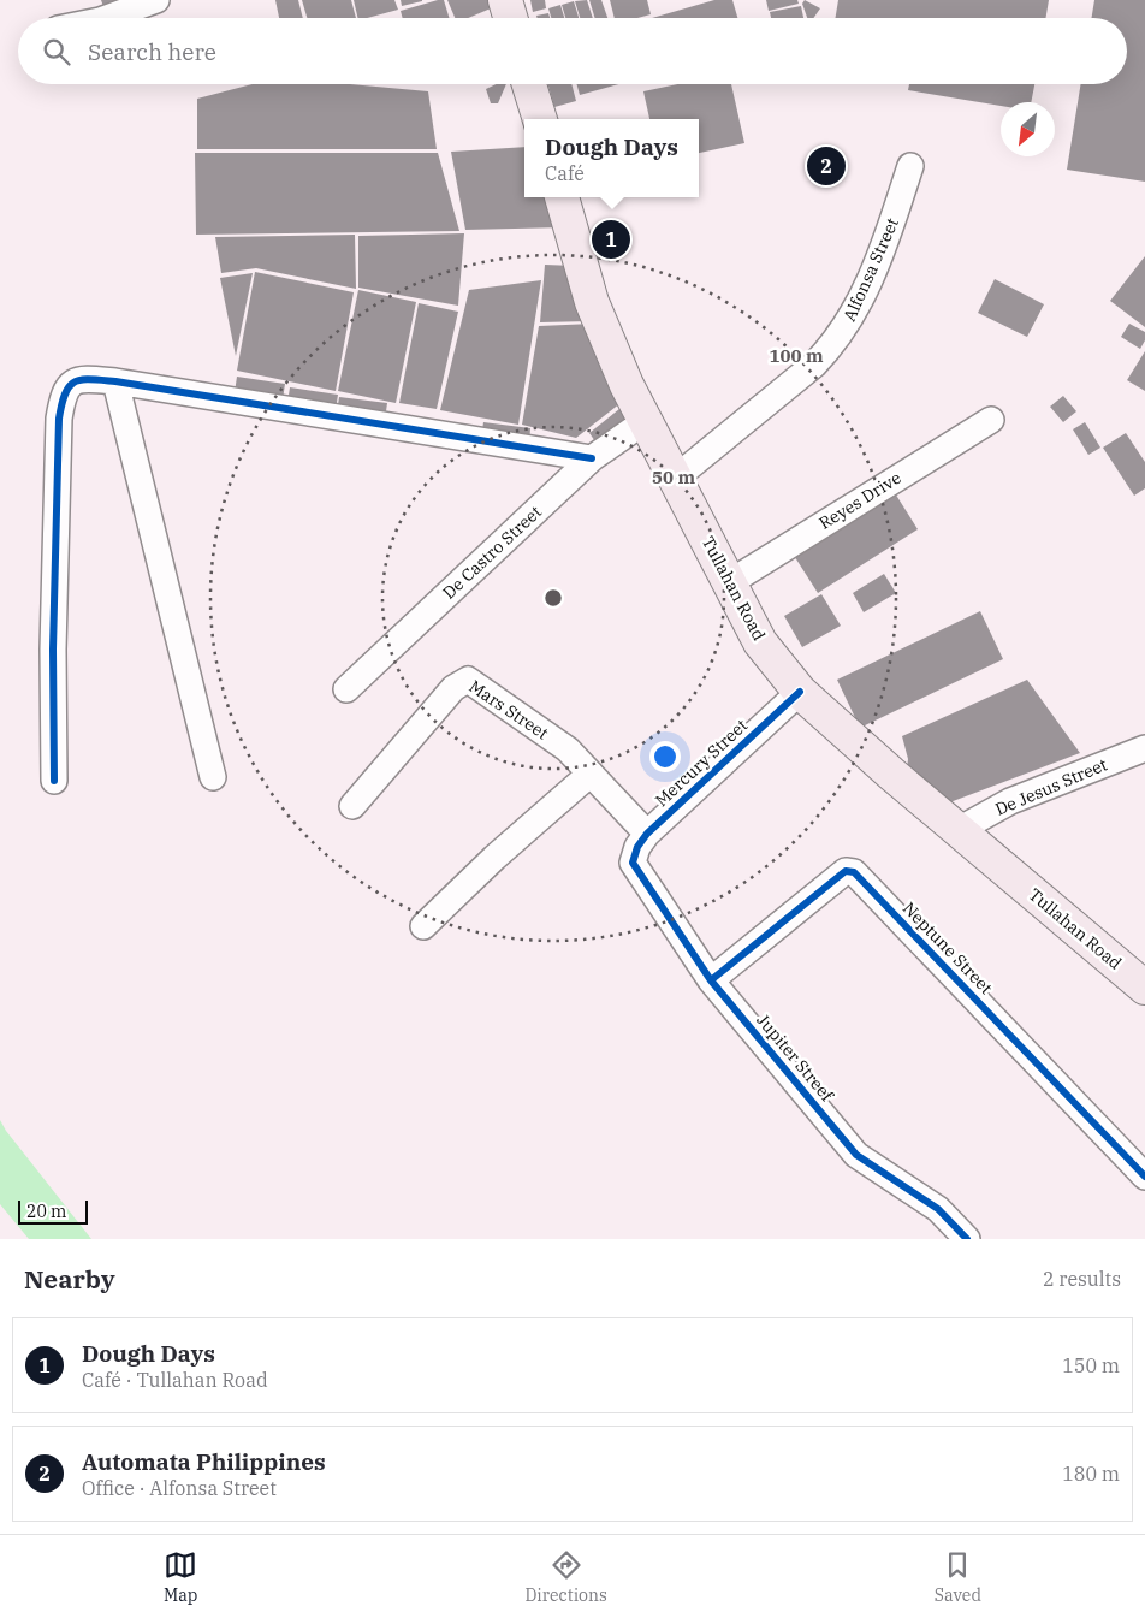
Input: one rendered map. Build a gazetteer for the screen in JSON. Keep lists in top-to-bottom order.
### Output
{
  "streets": {
    "main road": ["Tullahan Road"],
    "street": [
      "Alfonsa Street",
      "Reyes Drive",
      "De Castro Street",
      "Mars Street",
      "Mercury Street",
      "De Jesus Street",
      "Neptune Street",
      "Jupiter Streef"
    ]
  },
  "crossings": [
    ["Alfonsa Street", "Tullahan Road"],
    ["Reyes Drive", "Tullahan Road"],
    ["De Castro Street", "Tullahan Road"],
    ["Tullahan Road", "Mercury Street"],
    ["Tullahan Road", "De Jesus Street"],
    ["Mars Street", "Mercury Street"],
    ["Mercury Street", "Jupiter Streef"],
    ["Neptune Street", "Jupiter Streef"]
  ],
  "scale_bar": "20 m",
  "north": "bottom left",
  "page": {
    "search": "Search here",
    "popup": ["Dough Days", "Café"],
    "pins": ["2", "1"],
    "scale": "20 m",
    "heading": ["Nearby", "2 results"],
    "list": [
      {
        "mark": "1",
        "name": "Dough Days",
        "note": "Café · Tullahan Road",
        "value": "150 m"
      },
      {
        "mark": "2",
        "name": "Automata Philippines",
        "note": "Office · Alfonsa Street",
        "value": "180 m"
      }
    ],
    "nav": ["Map", "Directions", "Saved"]
  },
  "rings": ["100 m", "50 m"]
}
